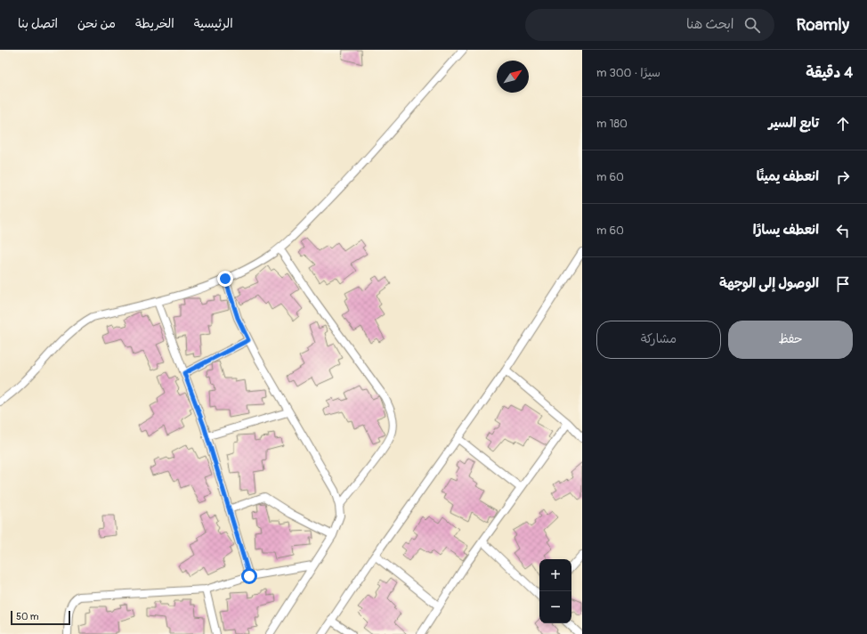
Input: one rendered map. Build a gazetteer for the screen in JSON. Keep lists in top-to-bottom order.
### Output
{
  "scale_bar": "50 m",
  "north": "top right",
  "page": {
    "header": "Roamly",
    "search": "ابحث هنا",
    "nav": [
      "الرئيسية",
      "الخريطة",
      "من نحن",
      "اتصل بنا"
    ],
    "heading": ["4 دقيقة", "سيرًا · 300 m"],
    "list": [
      ["تابع السير", "180 m"],
      ["انعطف يمينًا", "60 m"],
      ["انعطف يسارًا", "60 m"],
      "الوصول إلى الوجهة"
    ],
    "buttons": ["حفظ", "مشاركة"],
    "map_buttons": ["+", "−"],
    "scale": "50 m"
  }
}
